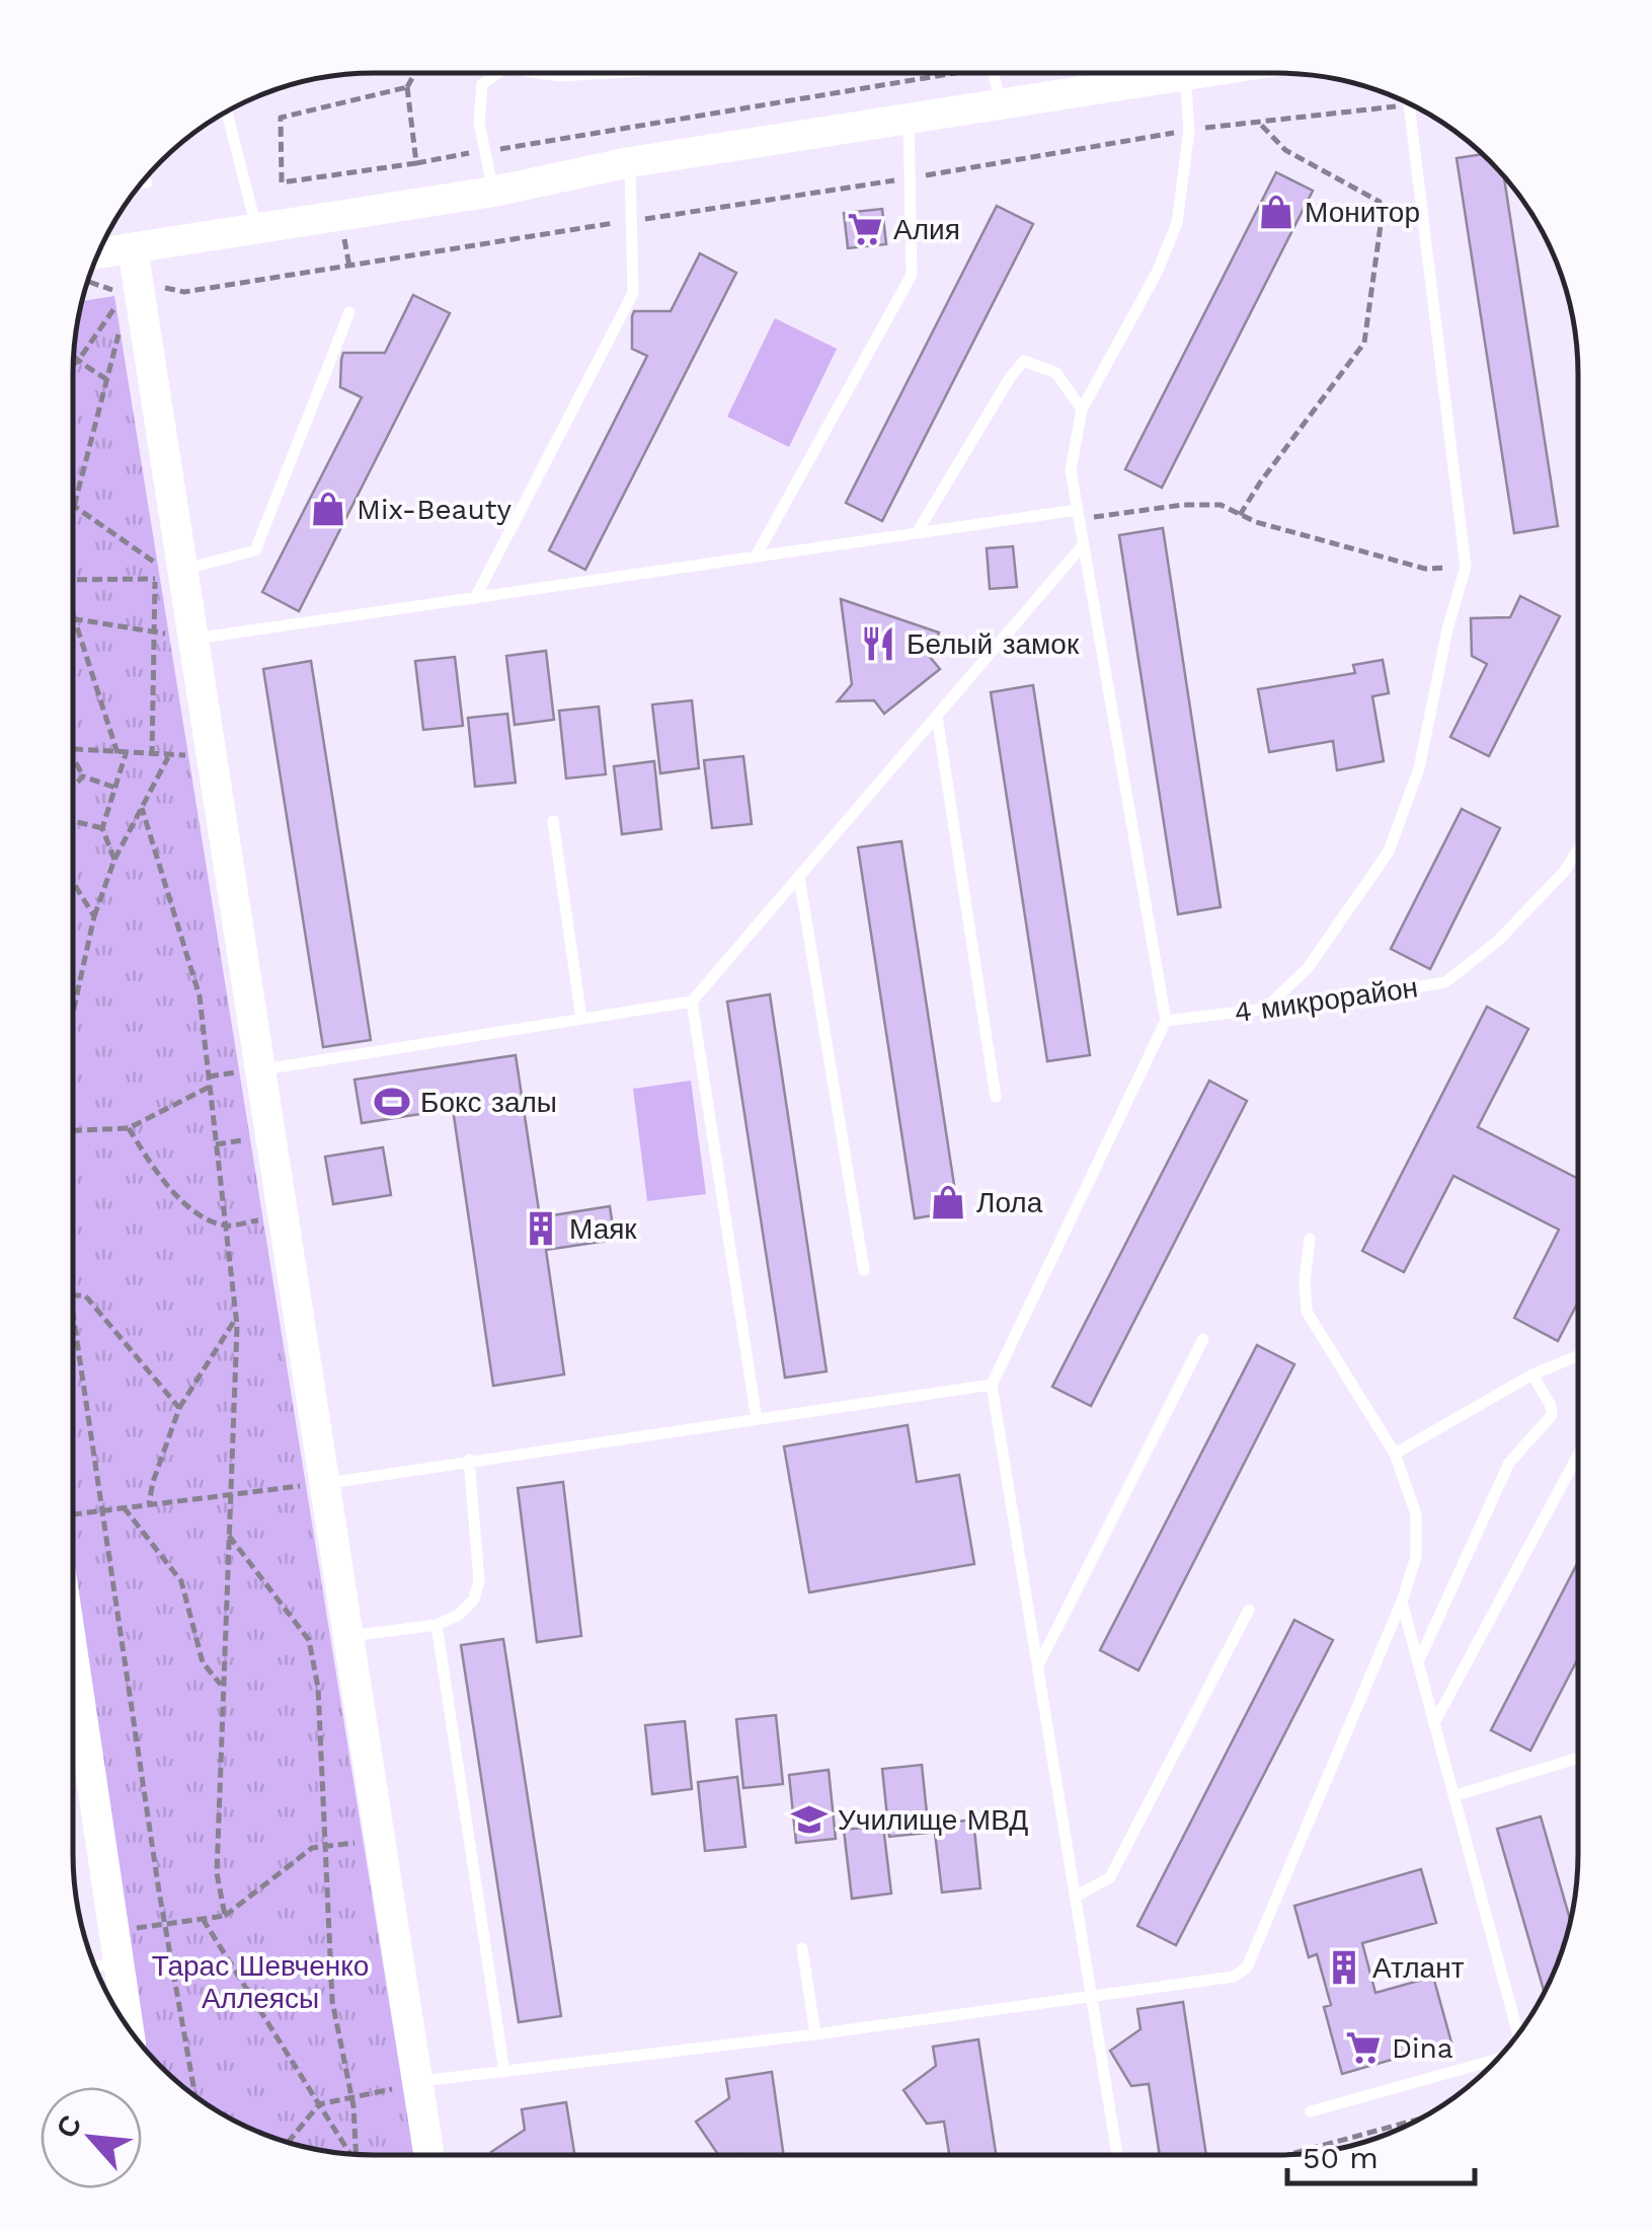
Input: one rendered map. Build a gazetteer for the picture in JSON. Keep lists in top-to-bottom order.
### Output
{
  "streets": {
    "lane": ["4 микрорайон"]
  },
  "parks": ["Тарас Шевченко Аллеясы"],
  "places": {
    "shop": ["Монитор", "Mix-Beauty", "Лола"],
    "supermarket": ["Алия", "Dina"],
    "restaurant": ["Белый замок"],
    "sports": ["Бокс залы"],
    "building": ["Маяк", "Атлант"],
    "school or university": ["Училище МВД"]
  },
  "scale_bar": "50 m",
  "north": "top left"
}
